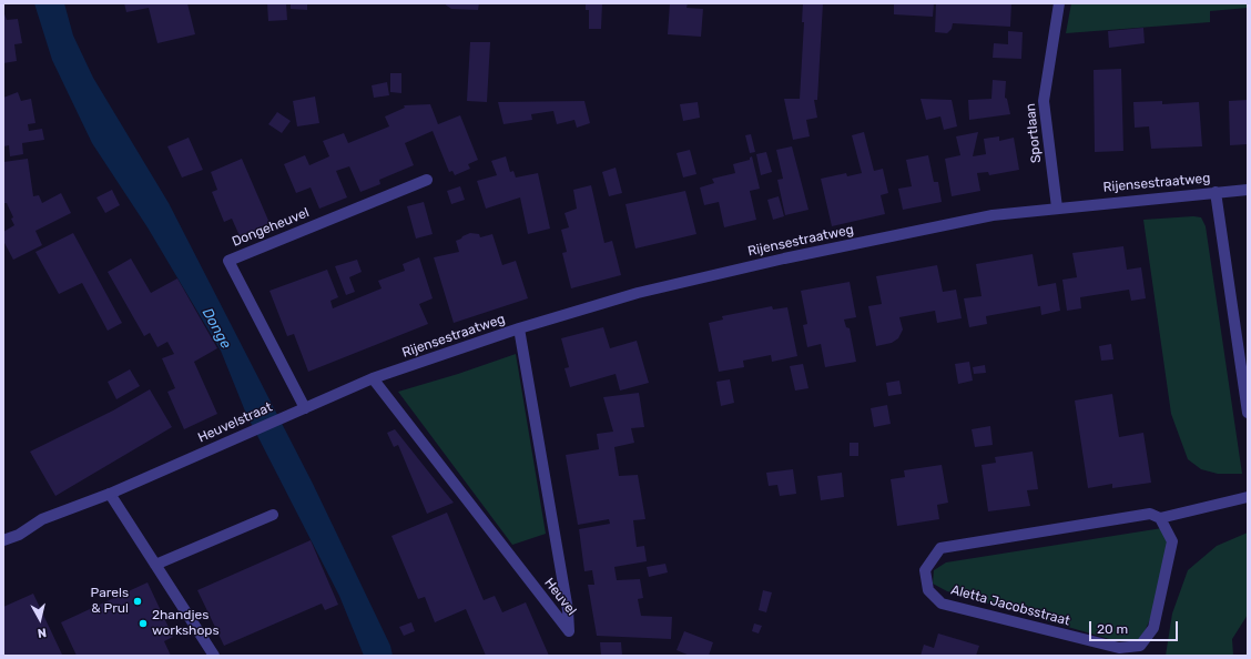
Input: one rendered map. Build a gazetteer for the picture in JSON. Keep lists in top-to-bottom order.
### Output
{
  "streets": {
    "street": [
      "Sportlaan",
      "Rijensestraatweg",
      "Dongeheuvel",
      "Heuvelstraat",
      "Heuvel",
      "Aletta Jacobsstraat"
    ]
  },
  "crossings": [
    ["Sportlaan", "Rijensestraatweg"],
    ["Rijensestraatweg", "Heuvelstraat"],
    ["Rijensestraatweg", "Heuvel"],
    ["Dongeheuvel", "Heuvelstraat"],
    ["Heuvelstraat", "Heuvel"]
  ],
  "water": ["Donge"],
  "places": ["Parels & Prul", "2handjes workshops"],
  "scale_bar": "20 m",
  "north": "bottom"
}
